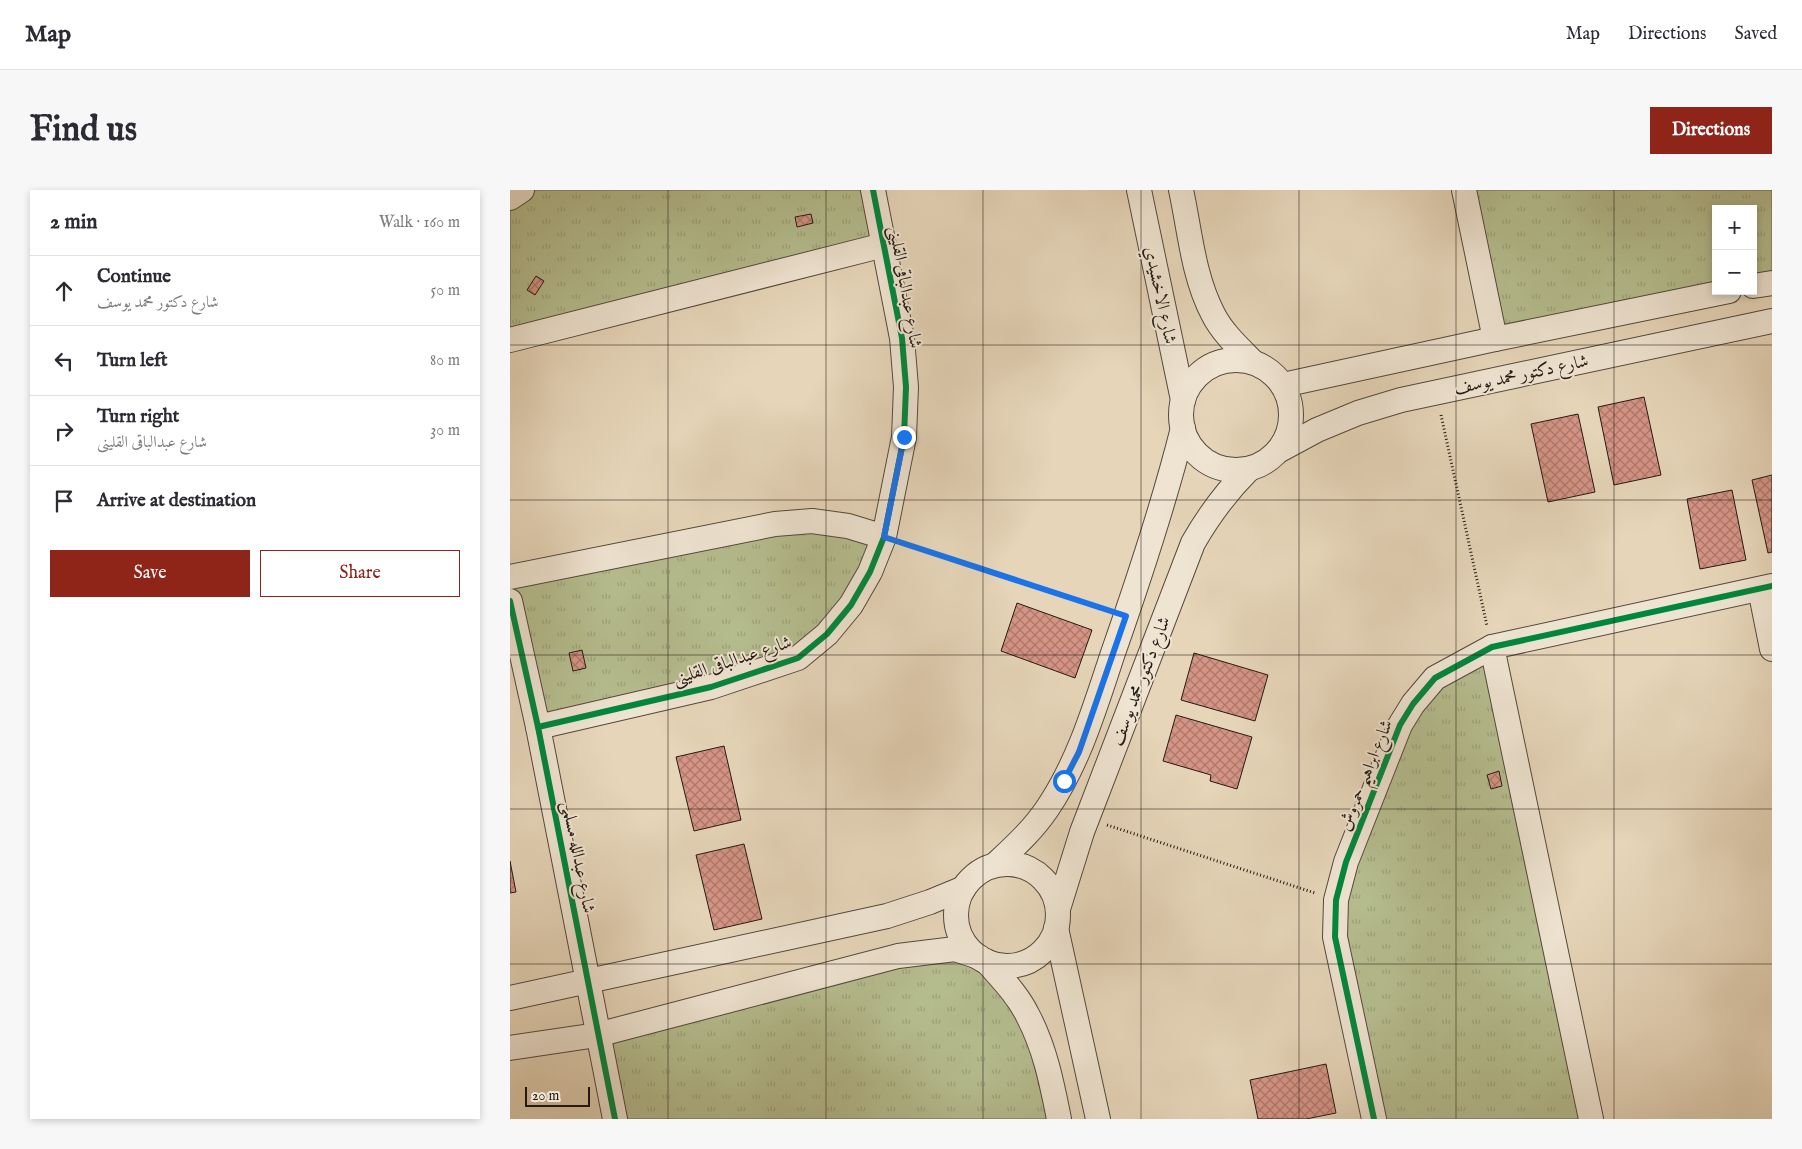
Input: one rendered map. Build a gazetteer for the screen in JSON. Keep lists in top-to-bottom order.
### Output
{
  "streets": {
    "street": [
      "شارع عبدالباقى القلينى",
      "شارع الاخشيدي",
      "شارع دكتور محمد يوسف",
      "شارع ابراهيم حمروش",
      "شارع عبدالله مسلمى"
    ]
  },
  "crossings": [
    ["شارع عبدالباقى القلينى", "شارع عبدالله مسلمى"],
    ["شارع الاخشيدي", "شارع دكتور محمد يوسف"]
  ],
  "scale_bar": "20 m",
  "page": {
    "header": "Map",
    "nav": ["Map", "Directions", "Saved"],
    "buttons": [
      "Directions",
      ["Save", "Share"]
    ],
    "title": "Find us",
    "heading": ["2 min", "Walk · 160 m"],
    "map_buttons": ["+", "−"],
    "list": [
      ["Continue", "شارع دكتور محمد يوسف", "50 m"],
      ["Turn left", "80 m"],
      ["Turn right", "شارع عبدالباقى القلينى", "30 m"],
      "Arrive at destination"
    ],
    "scale": "20 m"
  }
}
